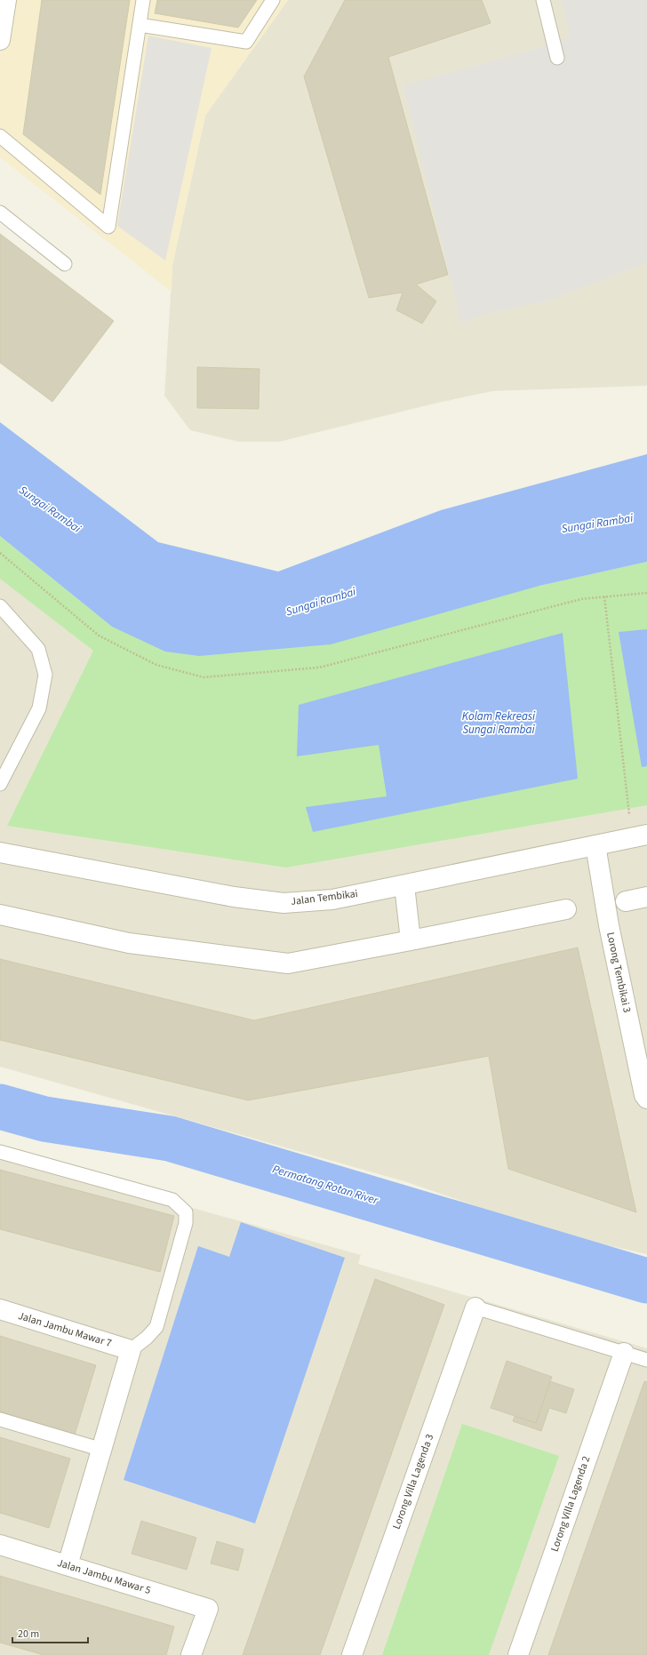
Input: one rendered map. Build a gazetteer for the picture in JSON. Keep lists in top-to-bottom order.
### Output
{
  "streets": {
    "street": [
      "Jalan Tembikai",
      "Lorong Tembikai 3",
      "Jalan Jambu Mawar 7",
      "Lorong Villa Lagenda 3",
      "Lorong Villa Lagenda 2",
      "Jalan Jambu Mawar 5"
    ]
  },
  "crossings": [
    ["Jalan Tembikai", "Lorong Tembikai 3"]
  ],
  "water": ["Sungai Rambai", "Kolam Rekreasi Sungai Rambai", "Permatang Rotan River"],
  "scale_bar": "20 m"
}
